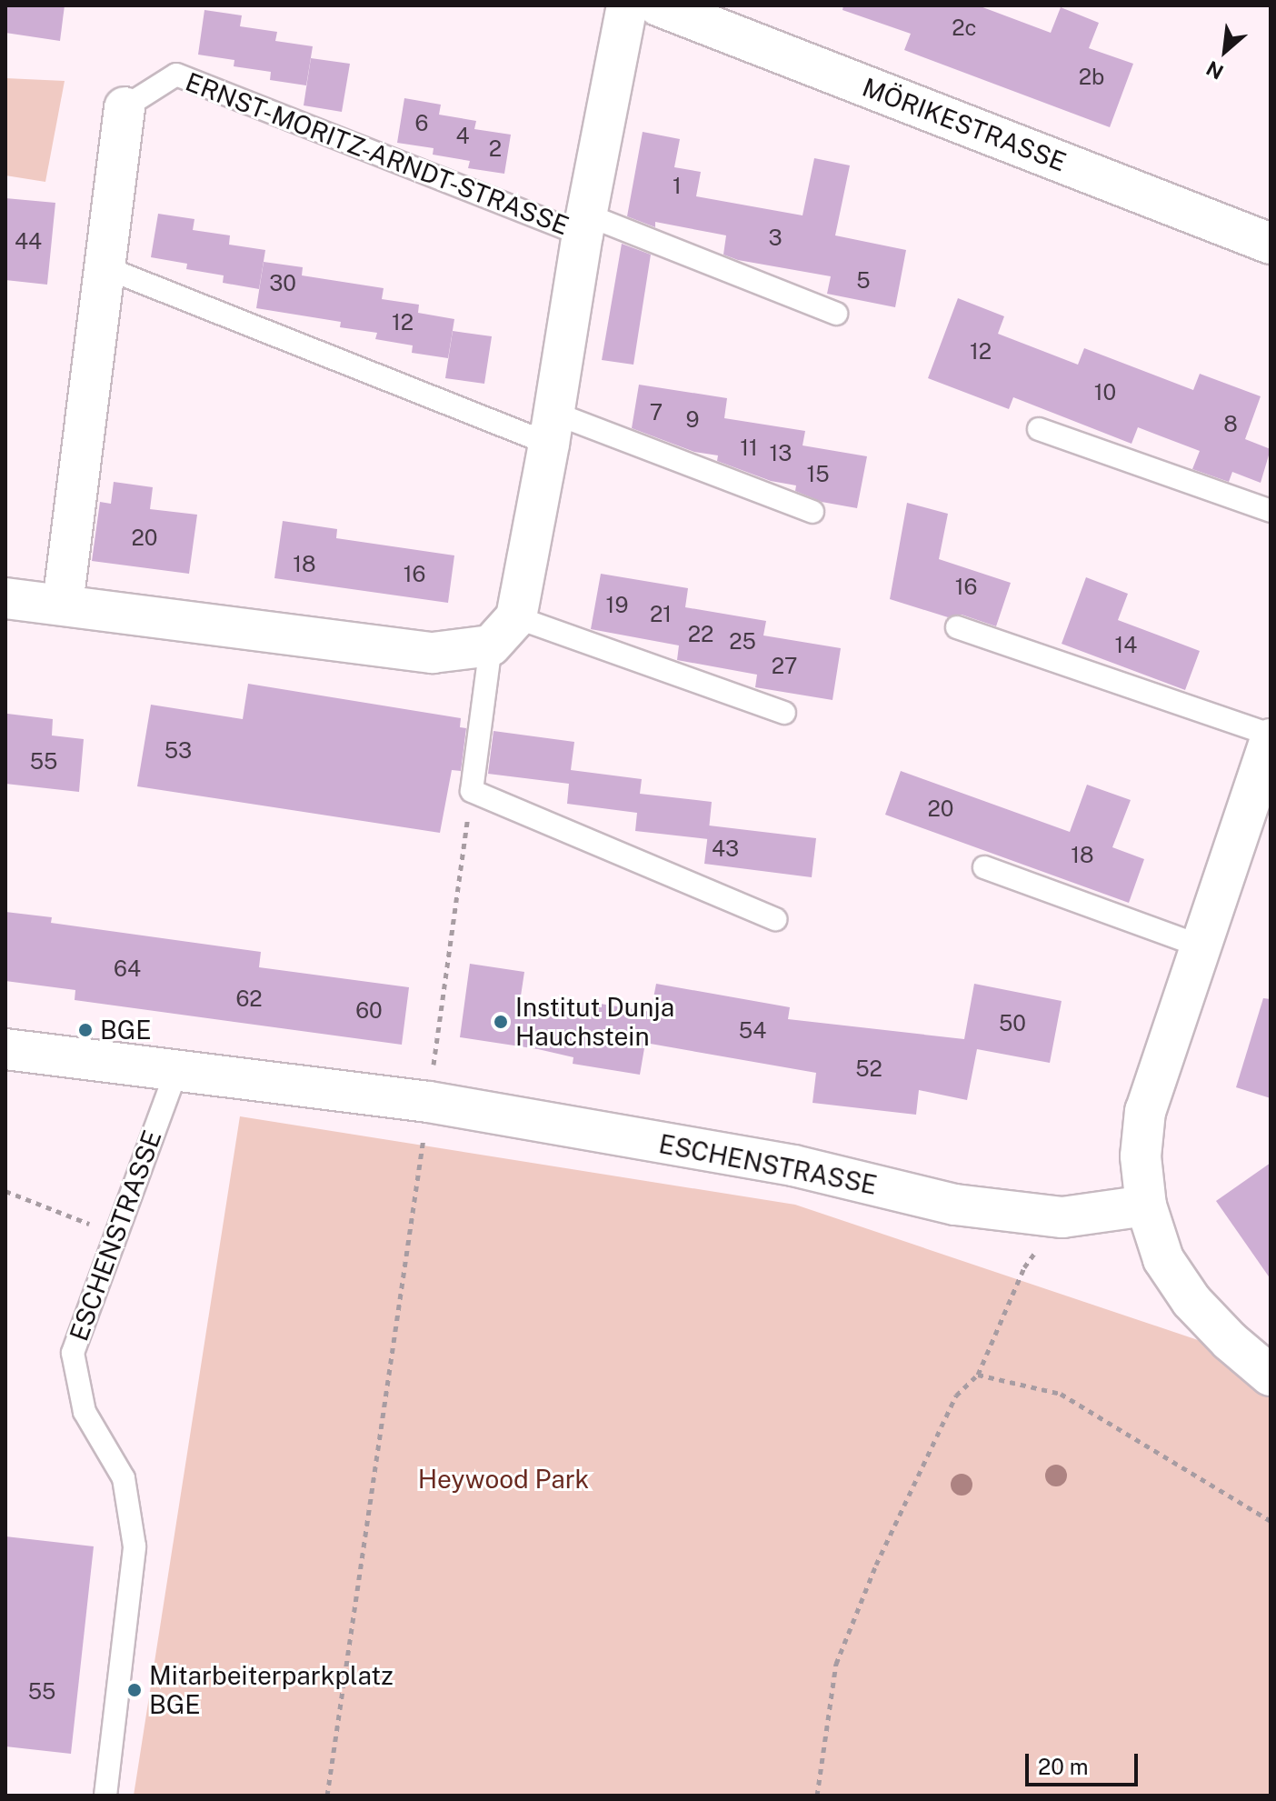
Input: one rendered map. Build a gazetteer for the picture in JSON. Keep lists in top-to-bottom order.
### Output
{
  "streets": {
    "street": ["MÖRIKESTRASSE", "ERNST-MORITZ-ARNDT-STRASSE", "ESCHENSTRASSE"]
  },
  "parks": ["Heywood Park"],
  "places": ["Institut Dunja Hauchstein", "BGE", "Mitarbeiterparkplatz BGE"],
  "house_numbers": [
    "2c",
    "2b",
    "6",
    "4",
    "2",
    "1",
    "3",
    "44",
    "5",
    "30",
    "12",
    "12",
    "10",
    "7",
    "9",
    "8",
    "11",
    "13",
    "15",
    "20",
    "18",
    "16",
    "16",
    "19",
    "21",
    "22",
    "25",
    "14",
    "27",
    "53",
    "55",
    "20",
    "43",
    "18",
    "64",
    "62",
    "60",
    "50",
    "54",
    "52",
    "55"
  ],
  "scale_bar": "20 m",
  "north": "bottom left"
}
